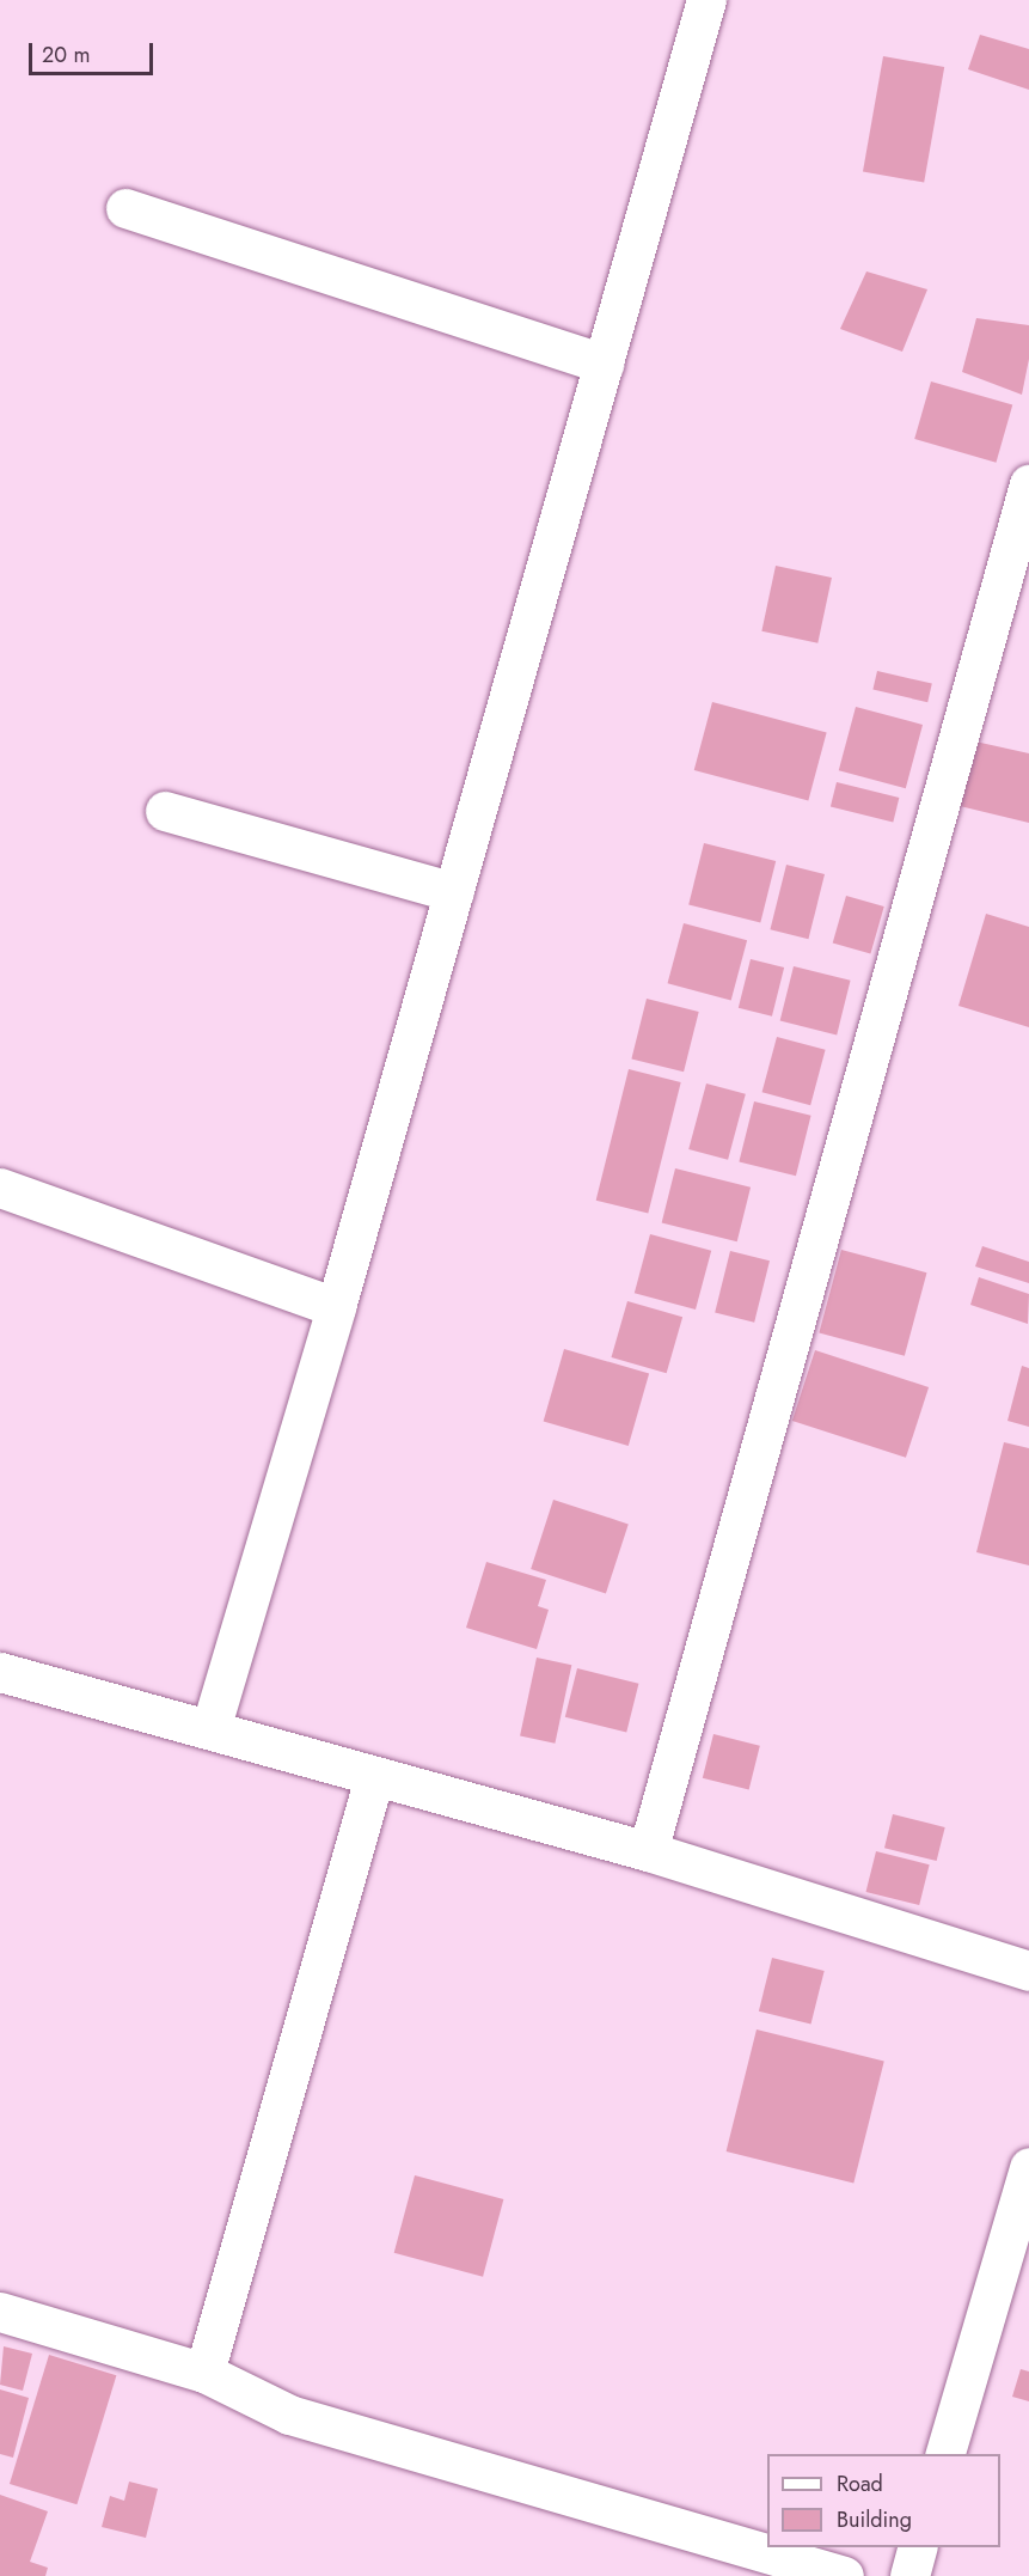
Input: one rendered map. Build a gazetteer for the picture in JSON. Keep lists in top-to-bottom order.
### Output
{
  "legend": ["Road", "Building"],
  "scale_bar": "20 m"
}
